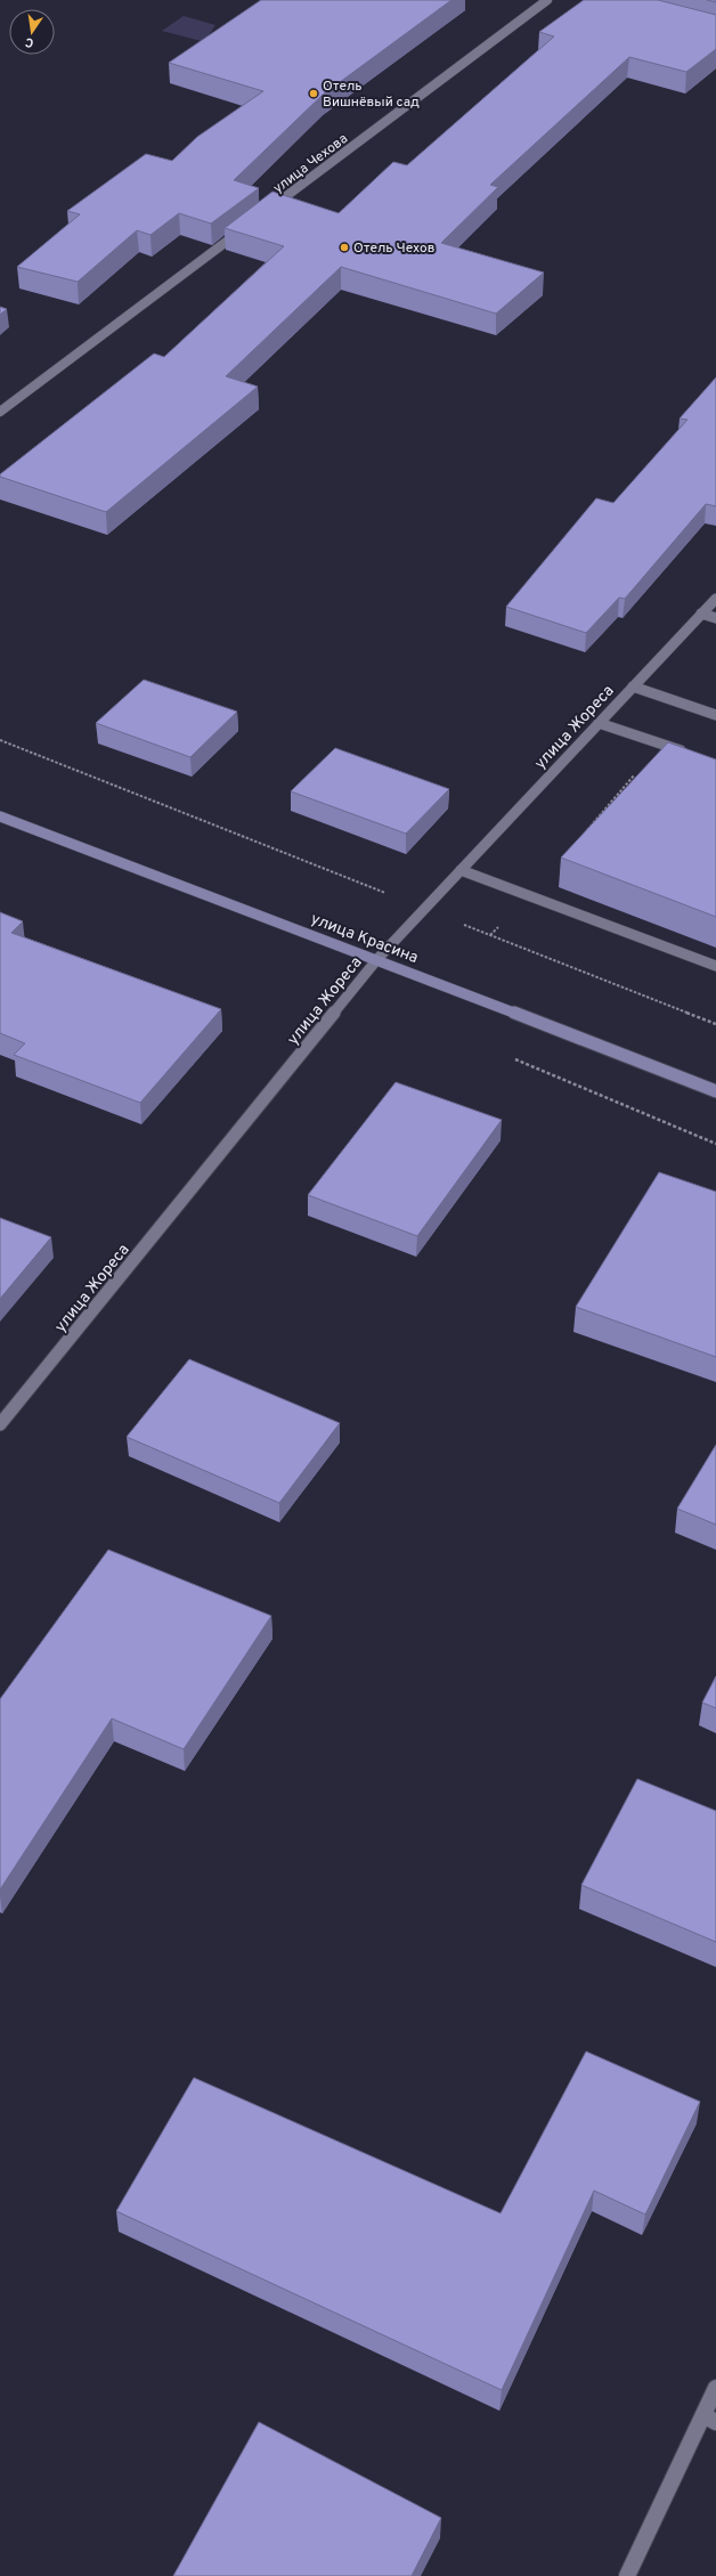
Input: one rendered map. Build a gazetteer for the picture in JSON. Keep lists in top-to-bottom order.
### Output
{
  "streets": {
    "main road": ["улица Красина"],
    "street": ["улица Чехова", "улица Жореса"]
  },
  "crossings": [
    ["улица Жореса", "улица Красина"]
  ],
  "places": ["Отель Вишнёвый сад", "Отель Чехов"],
  "north": "bottom"
}
